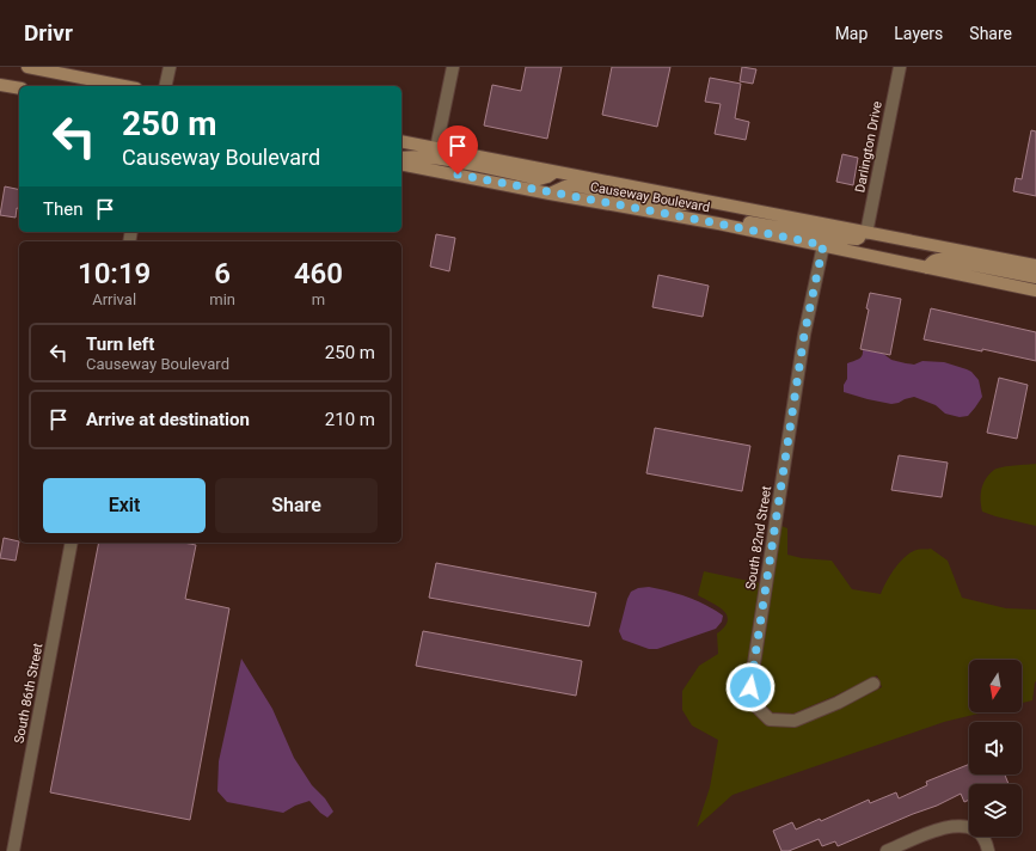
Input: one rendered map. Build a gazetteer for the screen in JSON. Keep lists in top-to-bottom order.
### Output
{
  "streets": {
    "main road": ["Causeway Boulevard"],
    "street": ["Darlington Drive", "South 82nd Street", "South 86th Street"]
  },
  "crossings": [
    ["Darlington Drive", "Causeway Boulevard"],
    ["Causeway Boulevard", "South 82nd Street"]
  ],
  "north": "bottom",
  "page": {
    "header": "Drivr",
    "nav": ["Map", "Layers", "Share"],
    "turn": ["250 m", "Causeway Boulevard"],
    "then": "Then",
    "eta": [
      "10:19",
      "Arrival",
      "6",
      "min",
      "460",
      "m"
    ],
    "list": [
      {
        "name": "Turn left",
        "note": "Causeway Boulevard",
        "value": "250 m"
      },
      {
        "name": "Arrive at destination",
        "value": "210 m"
      }
    ],
    "buttons": ["Exit", "Share"]
  }
}
